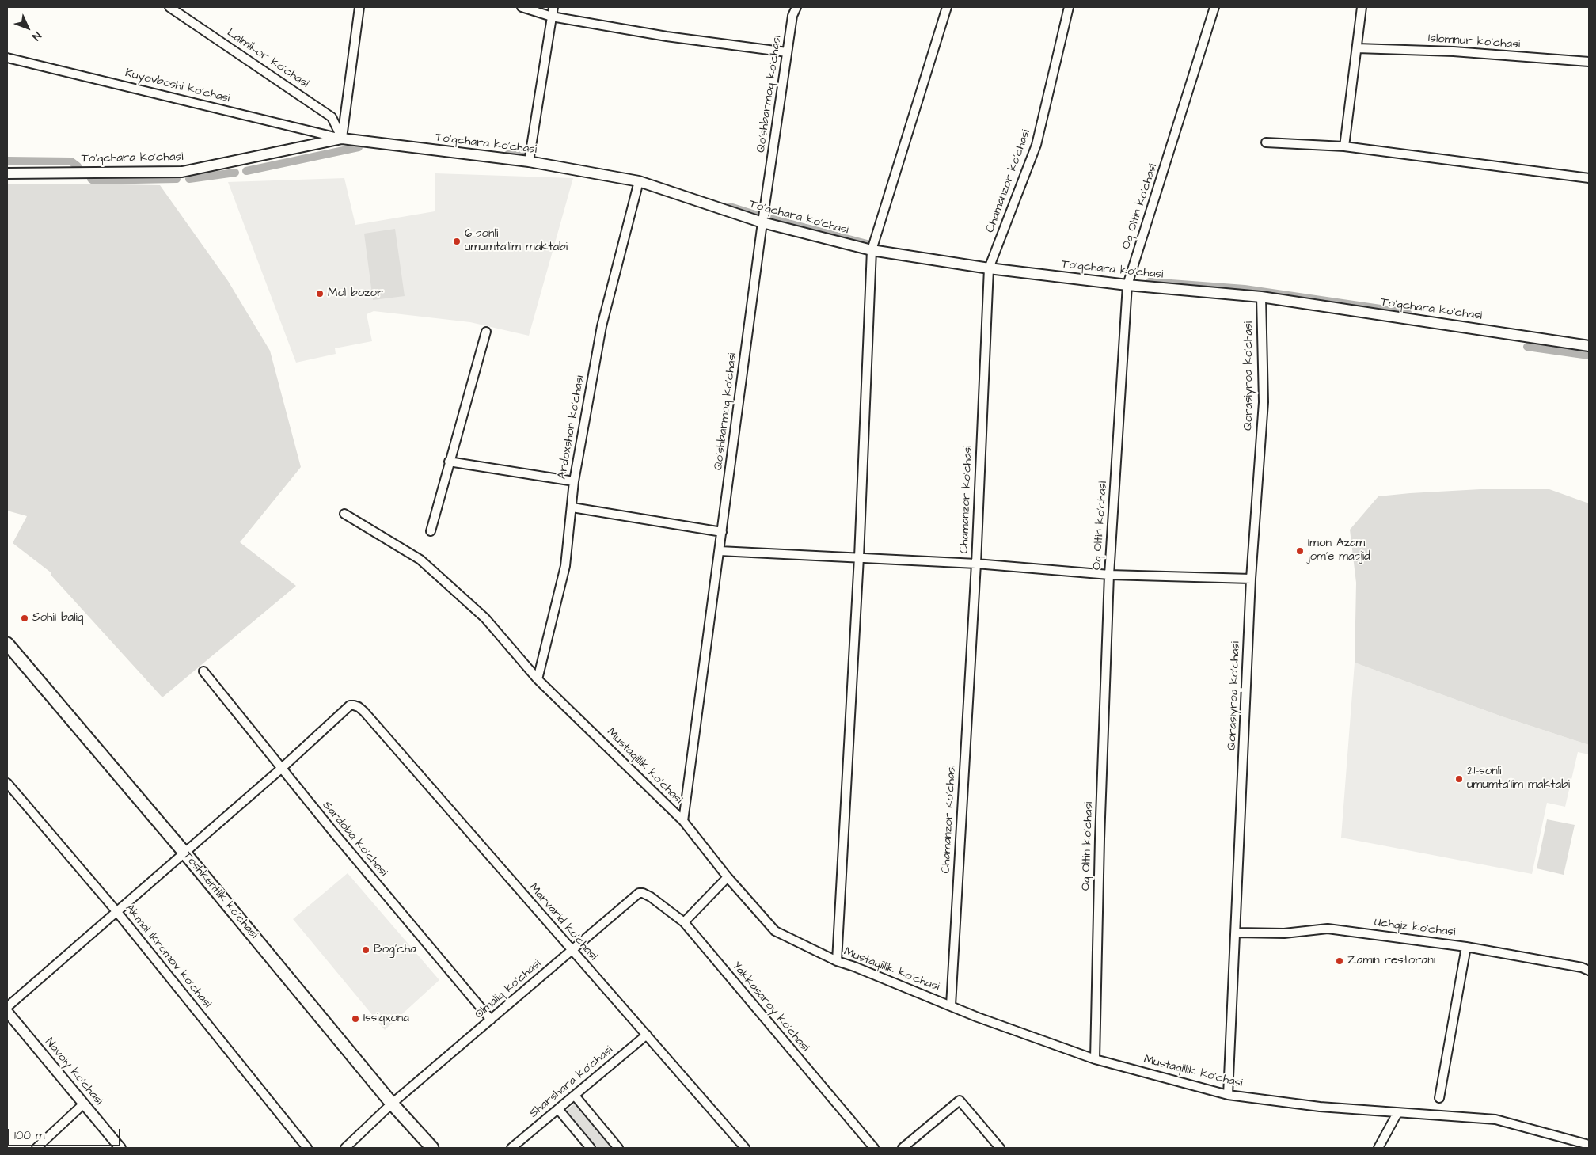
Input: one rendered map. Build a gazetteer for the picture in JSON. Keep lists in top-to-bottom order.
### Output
{
  "streets": {
    "main road": ["Toshkentlik ko'chasi"],
    "street": [
      "Islomnur ko'chasi",
      "Lalmikor ko'chasi",
      "Kuyovboshi ko'chasi",
      "Qo'shbarmoq ko'chasi",
      "To'qchara ko'chasi",
      "Chamanzor ko'chasi",
      "Oq Oltin ko'chasi",
      "Qorasiyroq ko'chasi",
      "Ardoxshon ko'chasi",
      "Mustaqillik ko'chasi",
      "Sardoba ko'chasi",
      "Marvarid ko'chasi",
      "Uchqiz ko'chasi",
      "Akmal Ikromov ko'chasi",
      "Olmaliq ko'chasi",
      "Yakkasaroy ko'chasi",
      "Navoiy ko'chasi",
      "Sharshara ko'chasi"
    ]
  },
  "crossings": [
    ["Lalmikor ko'chasi", "Kuyovboshi ko'chasi"],
    ["Lalmikor ko'chasi", "To'qchara ko'chasi"],
    ["Kuyovboshi ko'chasi", "To'qchara ko'chasi"],
    ["Qo'shbarmoq ko'chasi", "To'qchara ko'chasi"],
    ["Qo'shbarmoq ko'chasi", "Mustaqillik ko'chasi"],
    ["To'qchara ko'chasi", "Chamanzor ko'chasi"],
    ["To'qchara ko'chasi", "Oq Oltin ko'chasi"],
    ["To'qchara ko'chasi", "Qorasiyroq ko'chasi"],
    ["To'qchara ko'chasi", "Ardoxshon ko'chasi"],
    ["Chamanzor ko'chasi", "Mustaqillik ko'chasi"],
    ["Oq Oltin ko'chasi", "Mustaqillik ko'chasi"],
    ["Qorasiyroq ko'chasi", "Mustaqillik ko'chasi"],
    ["Qorasiyroq ko'chasi", "Uchqiz ko'chasi"],
    ["Ardoxshon ko'chasi", "Mustaqillik ko'chasi"],
    ["Sardoba ko'chasi", "Marvarid ko'chasi"],
    ["Sardoba ko'chasi", "Olmaliq ko'chasi"],
    ["Toshkentlik ko'chasi", "Olmaliq ko'chasi"],
    ["Marvarid ko'chasi", "Olmaliq ko'chasi"],
    ["Marvarid ko'chasi", "Sharshara ko'chasi"],
    ["Olmaliq ko'chasi", "Yakkasaroy ko'chasi"]
  ],
  "places": [
    "6-sonli umumta'lim maktabi",
    "Mol bozor",
    "Imon Azam jom'e masjid",
    "Sohil baliq",
    "21-sonli umumta'lim maktabi",
    "Bog'cha",
    "Zamin restorani",
    "Issiqxona"
  ],
  "scale_bar": "100 m",
  "north": "bottom right"
}
